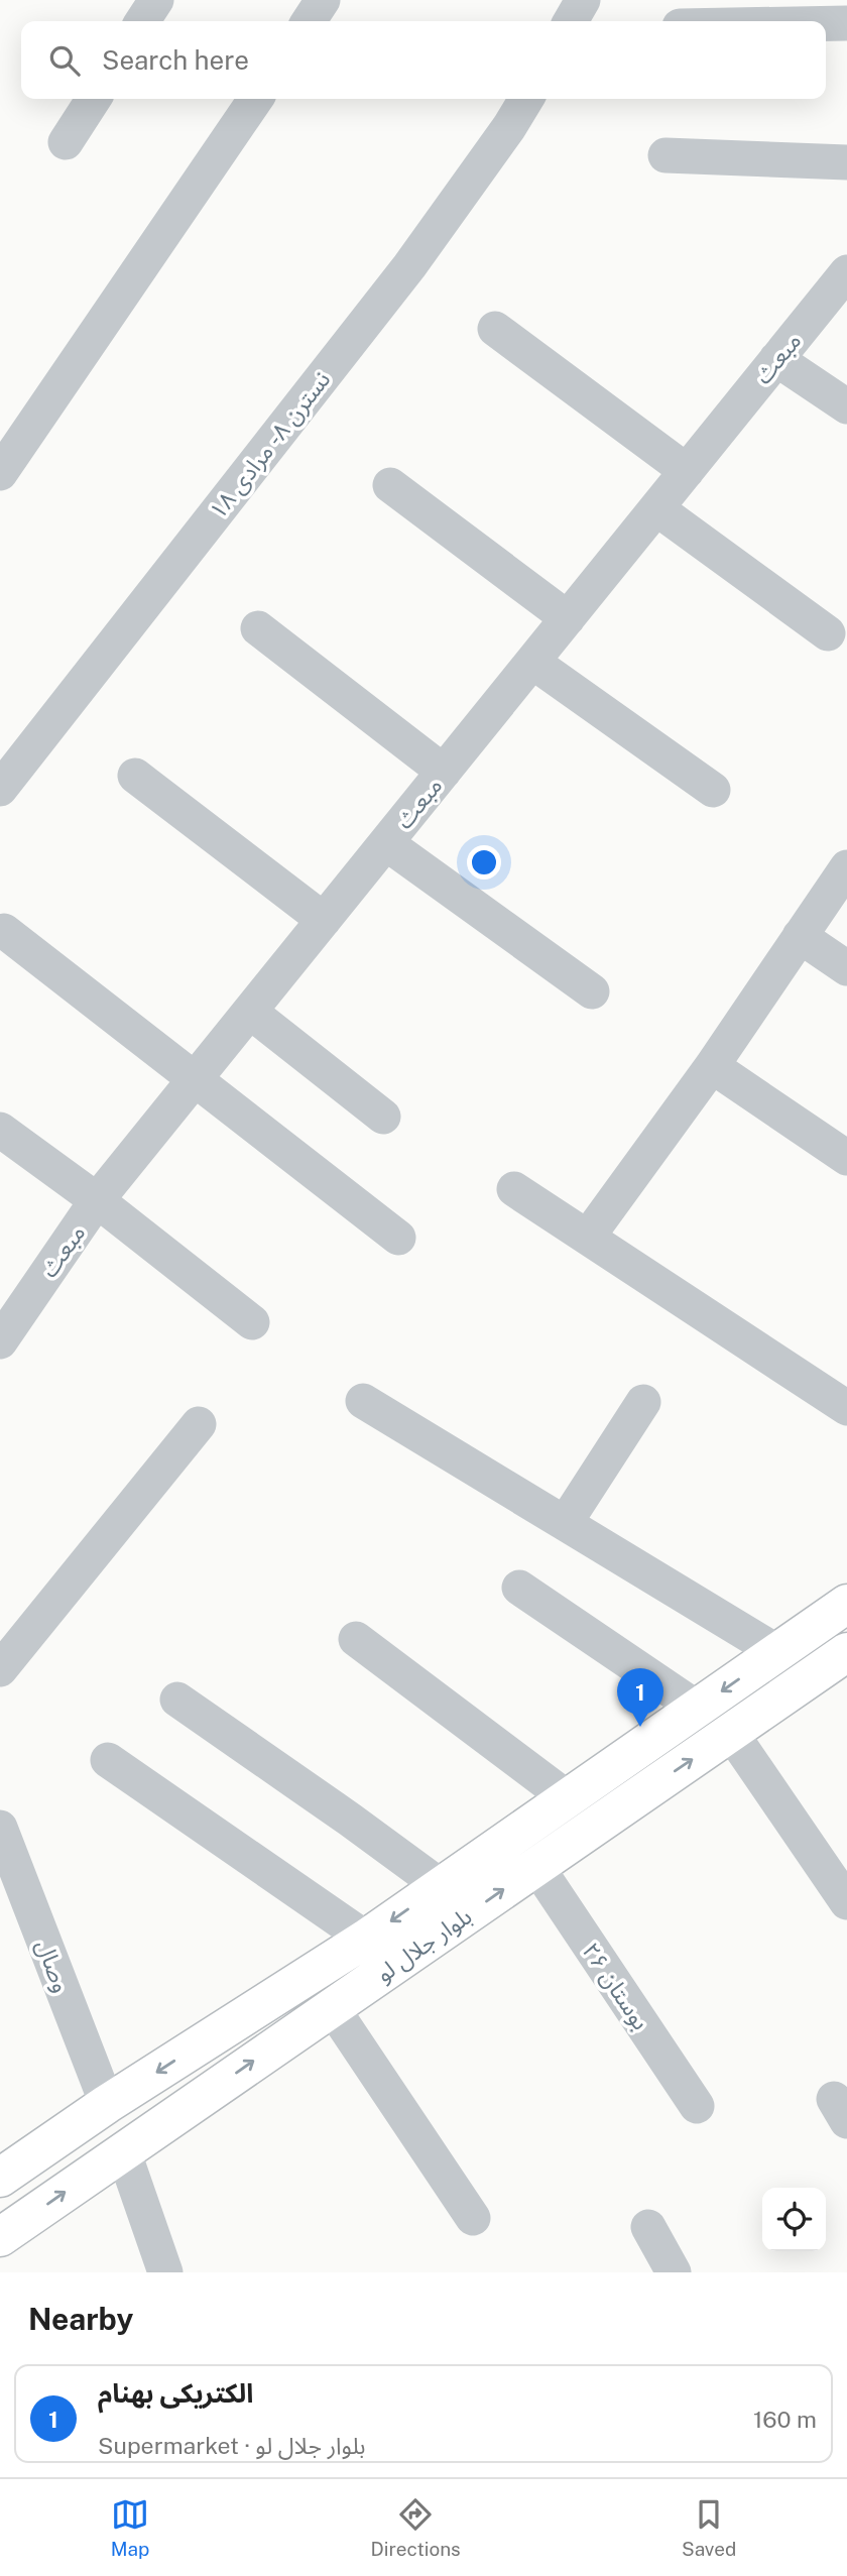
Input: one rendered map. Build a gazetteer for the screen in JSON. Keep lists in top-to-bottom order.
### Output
{
  "streets": {
    "main road": ["بلوار جلال لو"],
    "street": [
      "مبعث",
      "نسترن ۸ - مرادی ۱۸",
      "وصال",
      "بوستان ۲۶"
    ]
  },
  "crossings": [
    ["بلوار جلال لو", "وصال"],
    ["بلوار جلال لو", "بوستان ۲۶"]
  ],
  "page": {
    "search": "Search here",
    "pins": "1",
    "heading": "Nearby",
    "list": [
      {
        "mark": "1",
        "name": "الکتریکی بهنام",
        "note": "Supermarket · بلوار جلال لو",
        "value": "160 m"
      }
    ],
    "nav": ["Map", "Directions", "Saved"]
  }
}
